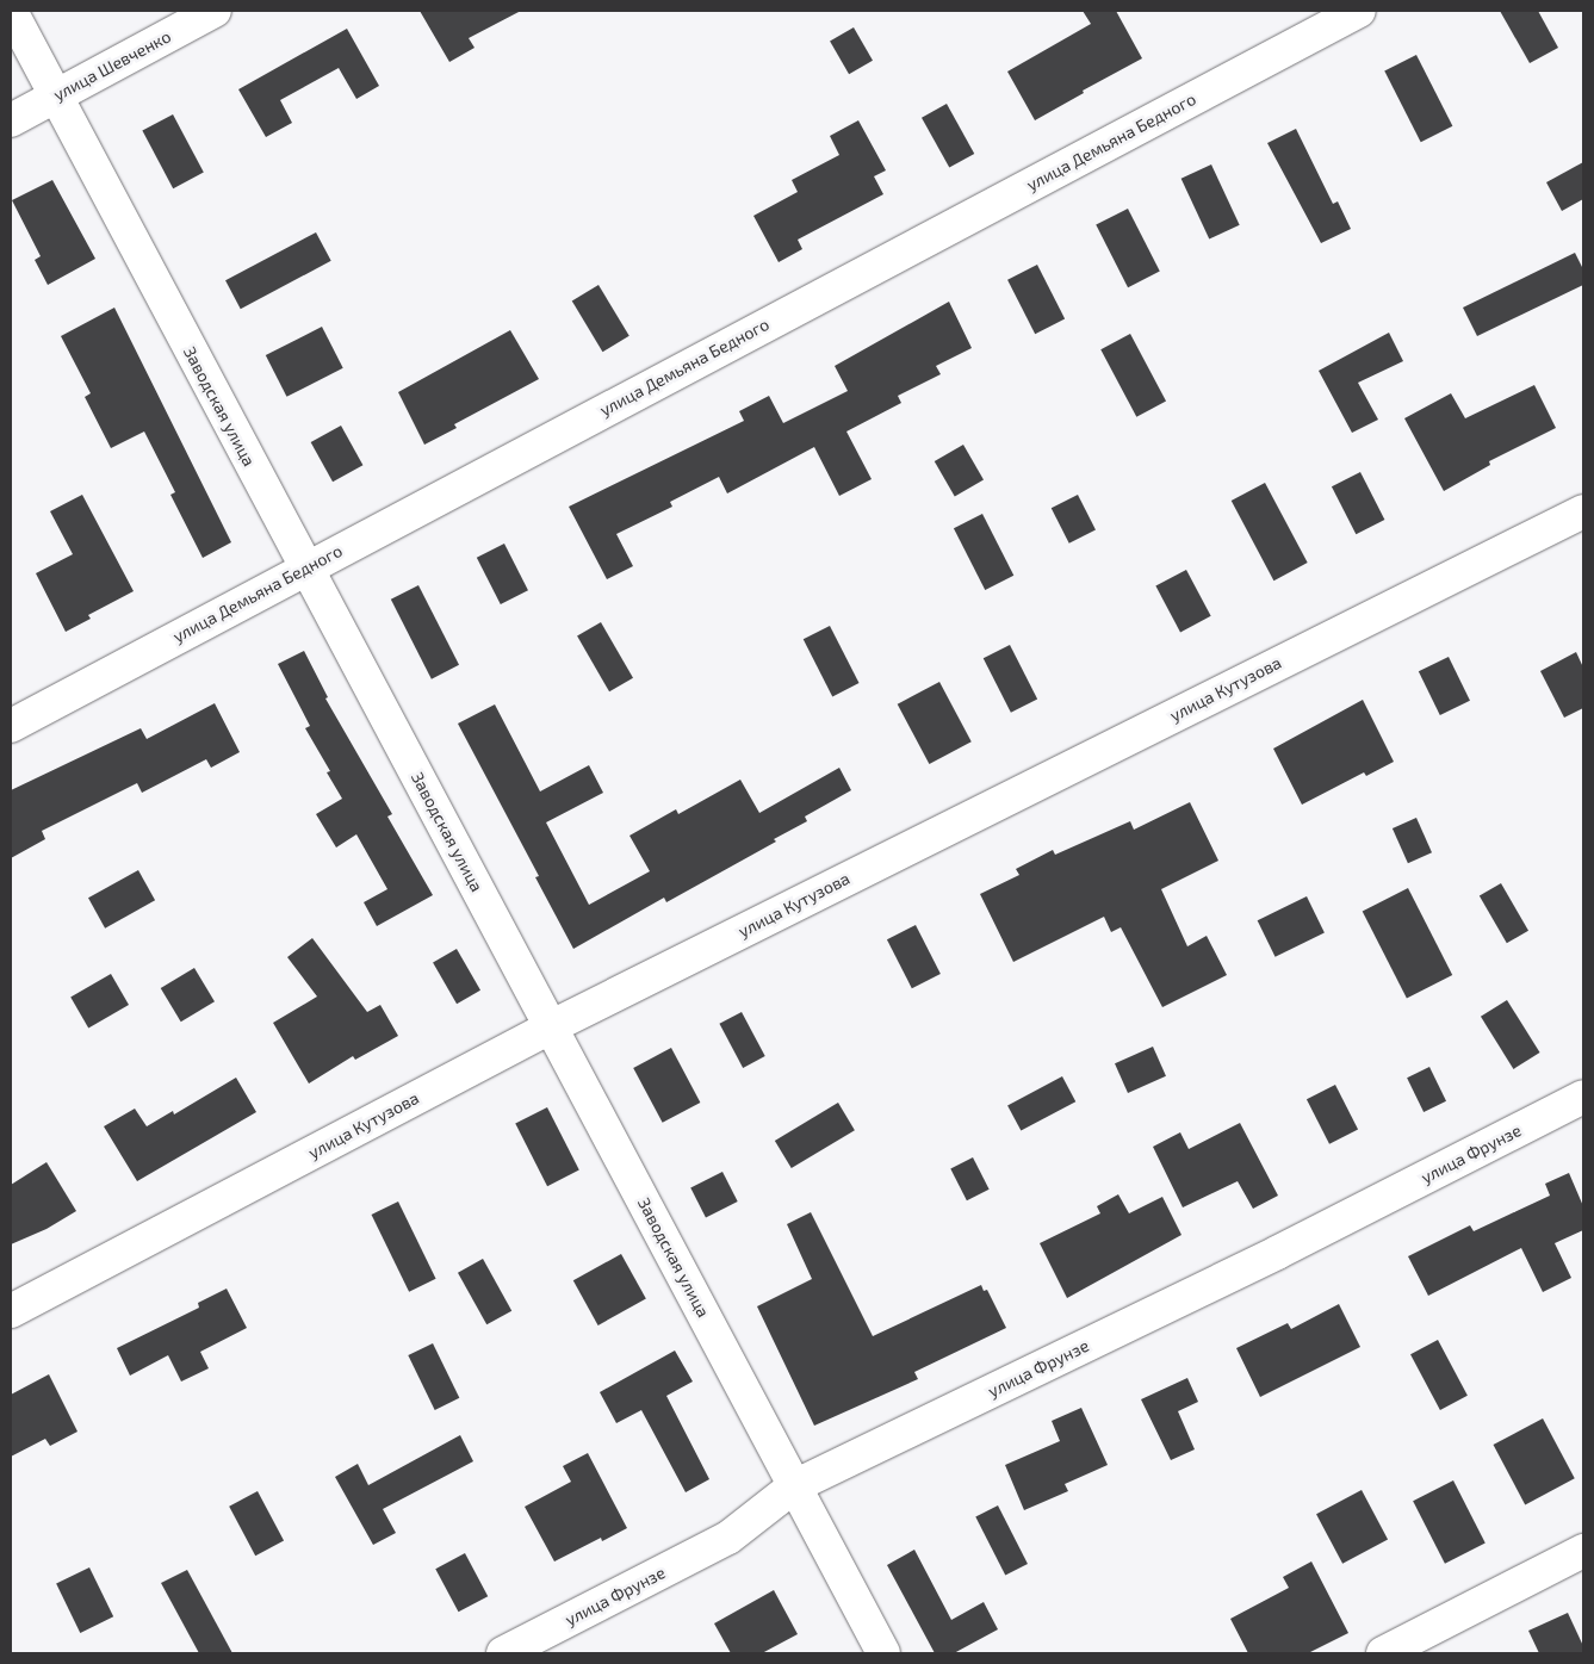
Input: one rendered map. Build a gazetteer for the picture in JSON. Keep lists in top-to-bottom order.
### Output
{
  "streets": {
    "street": [
      "улица Шевченко",
      "улица Демьяна Бедного",
      "Заводская улица",
      "улица Кутузова",
      "улица Фрунзе"
    ]
  },
  "crossings": [
    ["улица Шевченко", "Заводская улица"],
    ["улица Демьяна Бедного", "Заводская улица"],
    ["Заводская улица", "улица Кутузова"],
    ["Заводская улица", "улица Фрунзе"]
  ]
}
